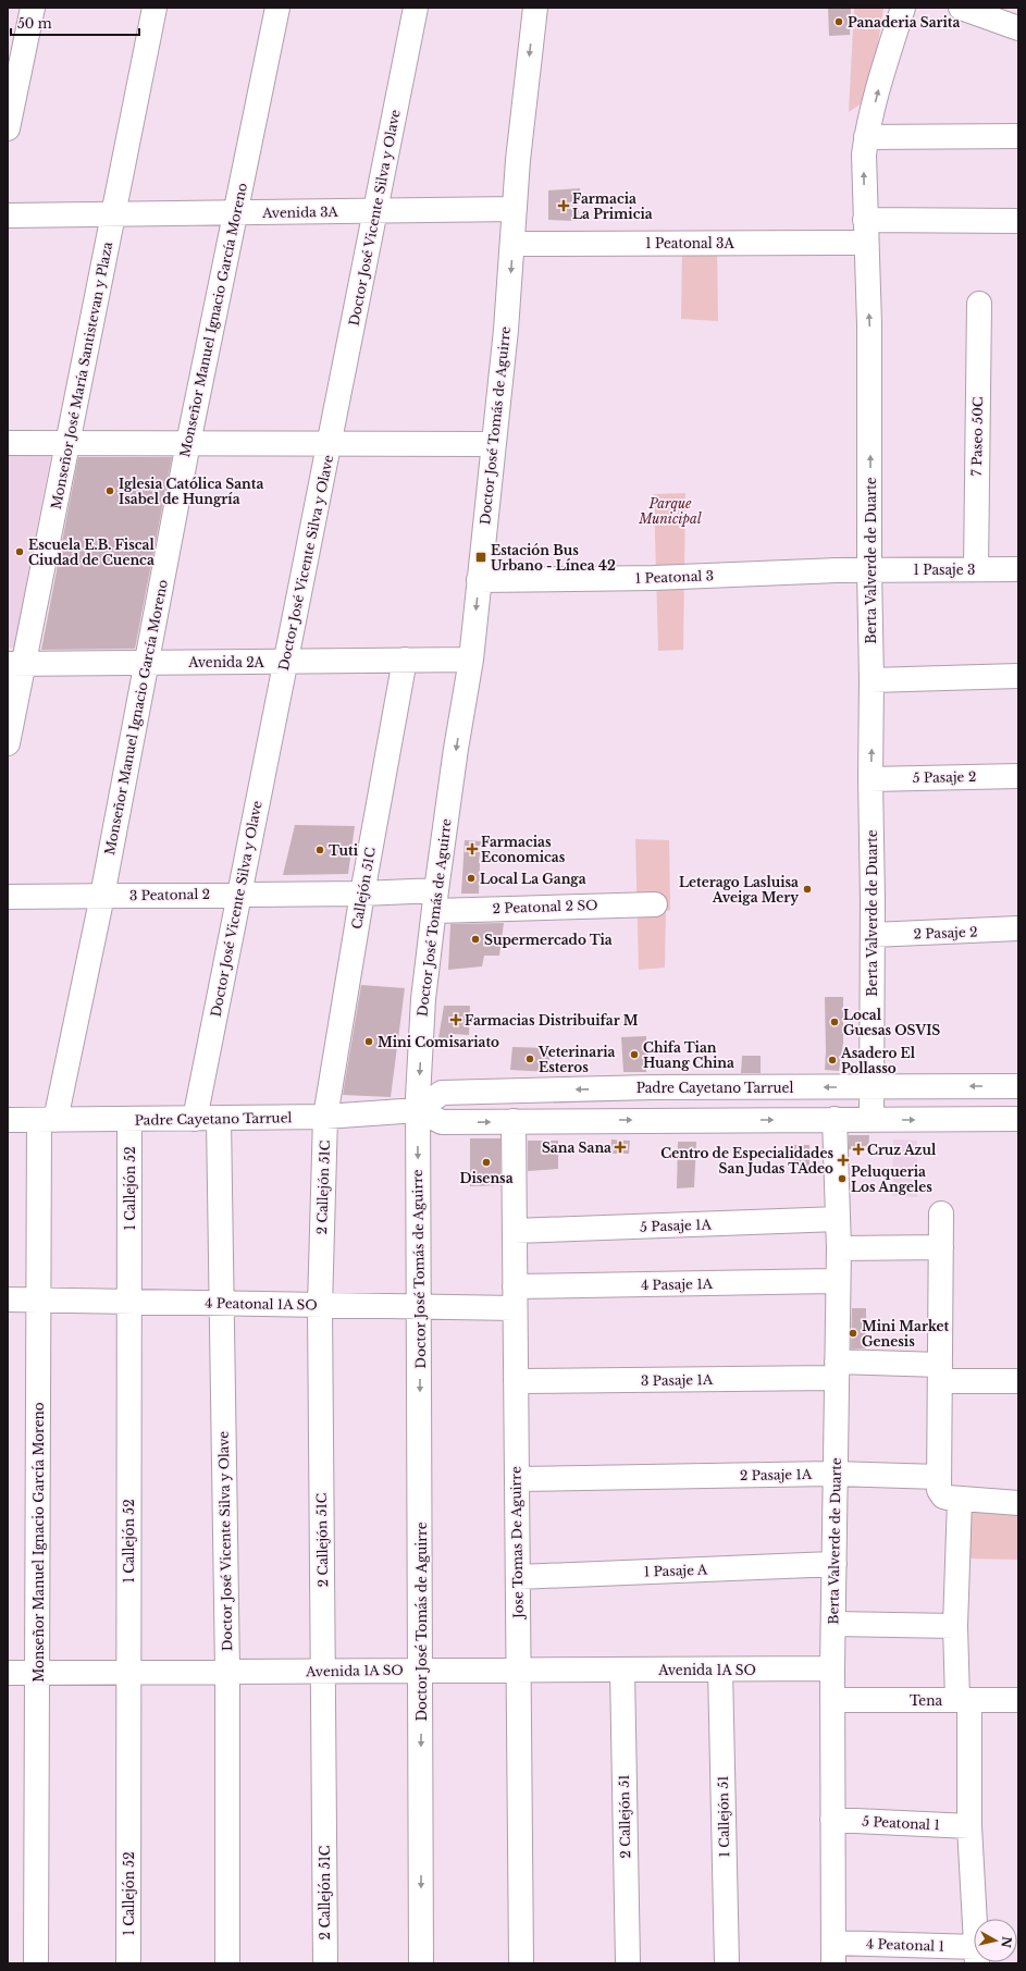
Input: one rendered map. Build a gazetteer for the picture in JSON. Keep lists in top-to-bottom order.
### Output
{
  "streets": {
    "street": [
      "Avenida 3A",
      "Doctor José Vicente Silva y Olave",
      "1 Peatonal 3A",
      "Monseñor Manuel Ignacio García Moreno",
      "Monseñor José María Santistevan y Plaza",
      "Doctor José Tomás de Aguirre",
      "7 Paseo 50C",
      "Berta Valverde de Duarte",
      "1 Pasaje 3",
      "1 Peatonal 3",
      "Avenida 2A",
      "5 Pasaje 2",
      "Callejón 51C",
      "3 Peatonal 2",
      "2 Peatonal 2 SO",
      "2 Pasaje 2",
      "Padre Cayetano Tarruel",
      "2 Callejón 51C",
      "1 Callejón 52",
      "5 Pasaje 1A",
      "4 Pasaje 1A",
      "4 Peatonal 1A SO",
      "3 Pasaje 1A",
      "2 Pasaje 1A",
      "Jose Tomas De Aguirre",
      "1 Pasaje A",
      "Avenida 1A SO",
      "Tena",
      "2 Callejón 51",
      "1 Callejón 51",
      "5 Peatonal 1",
      "4 Peatonal 1"
    ]
  },
  "crossings": [
    ["Avenida 3A", "Doctor José Vicente Silva y Olave"],
    ["Avenida 3A", "Monseñor Manuel Ignacio García Moreno"],
    ["Avenida 3A", "Monseñor José María Santistevan y Plaza"],
    ["Avenida 3A", "Doctor José Tomás de Aguirre"],
    ["Doctor José Vicente Silva y Olave", "Avenida 2A"],
    ["Doctor José Vicente Silva y Olave", "3 Peatonal 2"],
    ["Doctor José Vicente Silva y Olave", "Padre Cayetano Tarruel"],
    ["Doctor José Vicente Silva y Olave", "4 Peatonal 1A SO"],
    ["Doctor José Vicente Silva y Olave", "Avenida 1A SO"],
    ["1 Peatonal 3A", "Doctor José Tomás de Aguirre"],
    ["1 Peatonal 3A", "Berta Valverde de Duarte"],
    ["Monseñor Manuel Ignacio García Moreno", "Avenida 2A"],
    ["Monseñor Manuel Ignacio García Moreno", "3 Peatonal 2"],
    ["Monseñor Manuel Ignacio García Moreno", "Padre Cayetano Tarruel"],
    ["Monseñor Manuel Ignacio García Moreno", "4 Peatonal 1A SO"],
    ["Monseñor Manuel Ignacio García Moreno", "Avenida 1A SO"],
    ["Monseñor José María Santistevan y Plaza", "Avenida 2A"],
    ["Doctor José Tomás de Aguirre", "1 Peatonal 3"],
    ["Doctor José Tomás de Aguirre", "Avenida 2A"],
    ["Doctor José Tomás de Aguirre", "3 Peatonal 2"],
    ["Doctor José Tomás de Aguirre", "2 Peatonal 2 SO"],
    ["Doctor José Tomás de Aguirre", "Padre Cayetano Tarruel"],
    ["Doctor José Tomás de Aguirre", "4 Peatonal 1A SO"],
    ["Doctor José Tomás de Aguirre", "Avenida 1A SO"],
    ["7 Paseo 50C", "1 Pasaje 3"],
    ["Berta Valverde de Duarte", "1 Pasaje 3"],
    ["Berta Valverde de Duarte", "1 Peatonal 3"],
    ["Berta Valverde de Duarte", "5 Pasaje 2"],
    ["Berta Valverde de Duarte", "2 Pasaje 2"],
    ["Berta Valverde de Duarte", "Padre Cayetano Tarruel"],
    ["Berta Valverde de Duarte", "5 Pasaje 1A"],
    ["Berta Valverde de Duarte", "4 Pasaje 1A"],
    ["Berta Valverde de Duarte", "3 Pasaje 1A"],
    ["Berta Valverde de Duarte", "2 Pasaje 1A"],
    ["Berta Valverde de Duarte", "1 Pasaje A"],
    ["Berta Valverde de Duarte", "Avenida 1A SO"],
    ["Berta Valverde de Duarte", "Tena"],
    ["Berta Valverde de Duarte", "5 Peatonal 1"],
    ["Berta Valverde de Duarte", "4 Peatonal 1"],
    ["1 Pasaje 3", "1 Peatonal 3"],
    ["Avenida 2A", "Callejón 51C"],
    ["Callejón 51C", "3 Peatonal 2"],
    ["Callejón 51C", "Padre Cayetano Tarruel"],
    ["Callejón 51C", "2 Callejón 51C"],
    ["3 Peatonal 2", "2 Peatonal 2 SO"],
    ["Padre Cayetano Tarruel", "2 Callejón 51C"],
    ["Padre Cayetano Tarruel", "1 Callejón 52"],
    ["2 Callejón 51C", "4 Peatonal 1A SO"],
    ["2 Callejón 51C", "Avenida 1A SO"],
    ["1 Callejón 52", "4 Peatonal 1A SO"],
    ["1 Callejón 52", "Avenida 1A SO"],
    ["5 Pasaje 1A", "Jose Tomas De Aguirre"],
    ["4 Pasaje 1A", "4 Peatonal 1A SO"],
    ["4 Pasaje 1A", "Jose Tomas De Aguirre"],
    ["4 Peatonal 1A SO", "Jose Tomas De Aguirre"],
    ["3 Pasaje 1A", "Jose Tomas De Aguirre"],
    ["2 Pasaje 1A", "Jose Tomas De Aguirre"],
    ["Jose Tomas De Aguirre", "1 Pasaje A"],
    ["Jose Tomas De Aguirre", "Avenida 1A SO"],
    ["Avenida 1A SO", "2 Callejón 51"],
    ["Avenida 1A SO", "1 Callejón 51"]
  ],
  "one_way": ["Doctor José Tomás de Aguirre"],
  "parks": ["Parque Municipal"],
  "places": {
    "other": [
      "Panaderia Sarita",
      "Iglesia Católica Santa Isabel de Hungría",
      "Escuela E.B. Fiscal Ciudad de Cuenca",
      "Tuti",
      "Local La Ganga",
      "Leterago Lasluisa Aveiga Mery",
      "Supermercado Tia",
      "Local Guesas OSVIS",
      "Mini Comisariato",
      "Chifa Tian Huang China",
      "Veterinaria Esteros",
      "Asadero El Pollasso",
      "Disensa",
      "Peluqueria Los Angeles",
      "Mini Market Genesis"
    ],
    "health": [
      "Farmacia La Primicia",
      "Farmacias Economicas",
      "Farmacias Distribuifar M",
      "Sana Sana",
      "Cruz Azul",
      "Centro de Especialidades San Judas TAdeo"
    ],
    "transit": ["Estación Bus Urbano - Línea 42"]
  },
  "scale_bar": "50 m",
  "north": "right"
}
